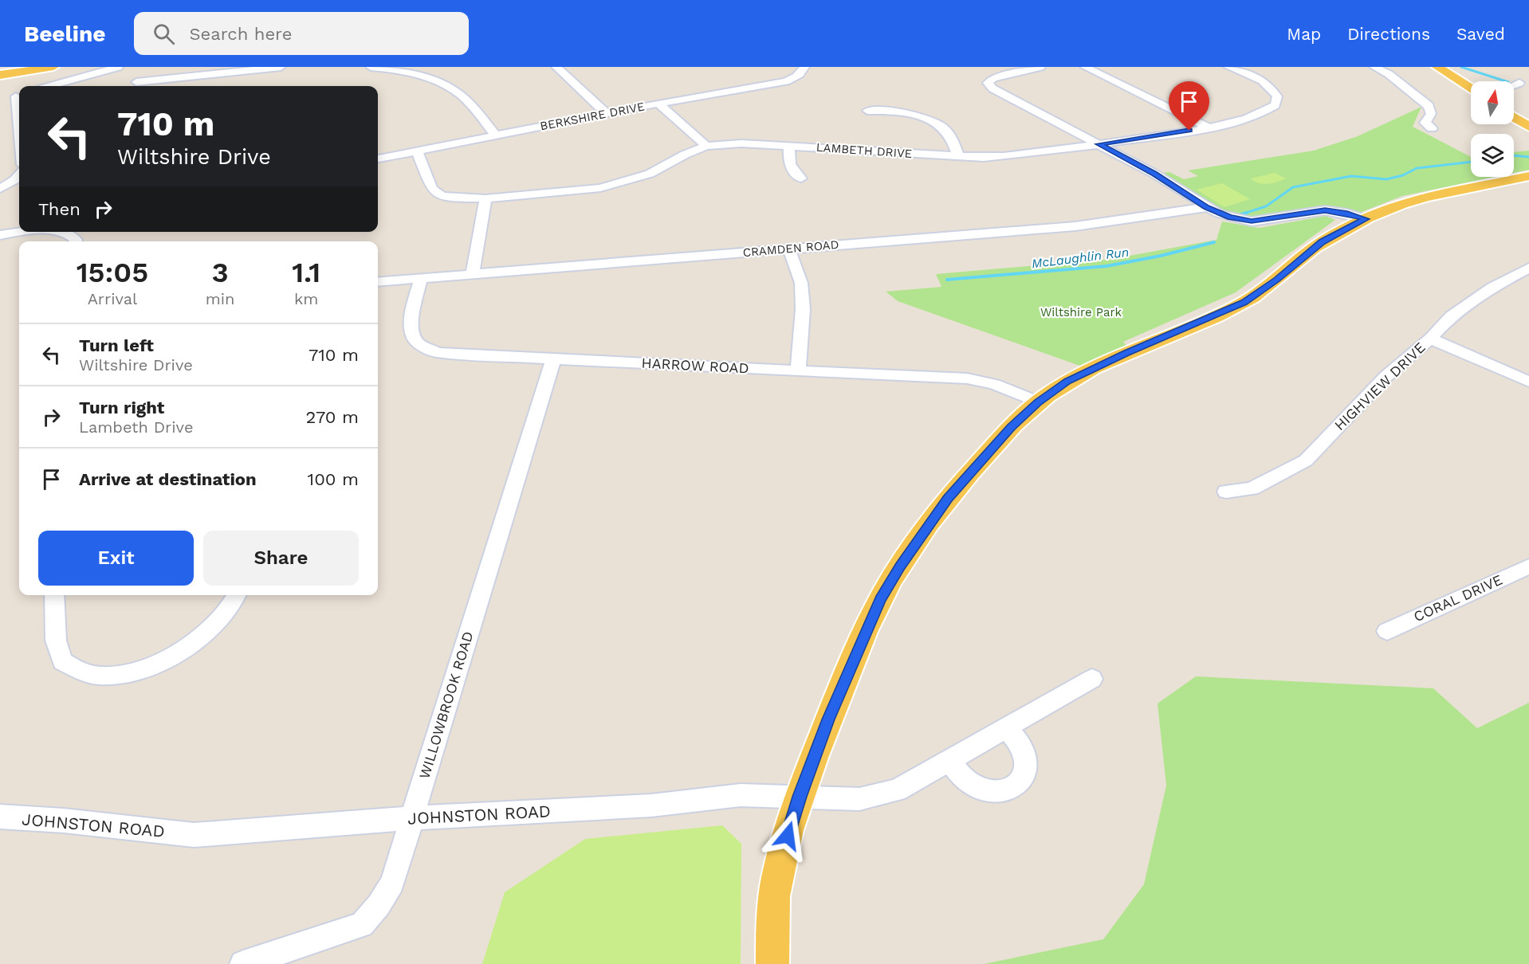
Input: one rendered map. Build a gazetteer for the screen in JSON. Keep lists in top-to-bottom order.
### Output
{
  "streets": {
    "street": [
      "BERKSHIRE DRIVE",
      "LAMBETH DRIVE",
      "CRAMDEN ROAD",
      "HARROW ROAD",
      "HIGHVIEW DRIVE",
      "CORAL DRIVE",
      "WILLOWBROOK ROAD",
      "JOHNSTON ROAD"
    ]
  },
  "crossings": [
    ["BERKSHIRE DRIVE", "LAMBETH DRIVE"],
    ["CRAMDEN ROAD", "HARROW ROAD"],
    ["HARROW ROAD", "WILLOWBROOK ROAD"],
    ["WILLOWBROOK ROAD", "JOHNSTON ROAD"]
  ],
  "water": ["McLaughlin Run"],
  "parks": ["Wiltshire Park"],
  "north": "top",
  "page": {
    "header": "Beeline",
    "search": "Search here",
    "nav": ["Map", "Directions", "Saved"],
    "turn": ["710 m", "Wiltshire Drive"],
    "then": "Then",
    "eta": [
      "15:05",
      "Arrival",
      "3",
      "min",
      "1.1",
      "km"
    ],
    "list": [
      {
        "name": "Turn left",
        "note": "Wiltshire Drive",
        "value": "710 m"
      },
      {
        "name": "Turn right",
        "note": "Lambeth Drive",
        "value": "270 m"
      },
      {
        "name": "Arrive at destination",
        "value": "100 m"
      }
    ],
    "buttons": ["Exit", "Share"]
  }
}
